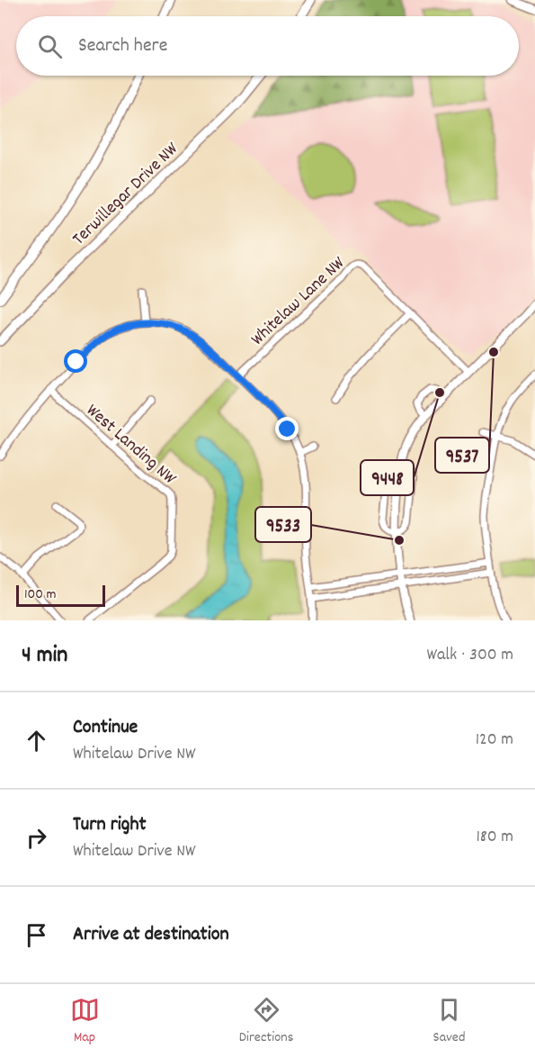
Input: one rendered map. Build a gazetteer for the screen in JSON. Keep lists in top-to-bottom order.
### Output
{
  "streets": {
    "main road": ["Terwillegar Drive NW"],
    "street": ["Whitelaw Lane NW", "West Landing NW"]
  },
  "places": ["9537", "9448", "9533"],
  "scale_bar": "100 m",
  "page": {
    "search": "Search here",
    "scale": "100 m",
    "heading": ["4 min", "Walk · 300 m"],
    "list": [
      ["Continue", "Whitelaw Drive NW", "120 m"],
      ["Turn right", "Whitelaw Drive NW", "180 m"],
      "Arrive at destination"
    ],
    "nav": ["Map", "Directions", "Saved"]
  }
}
